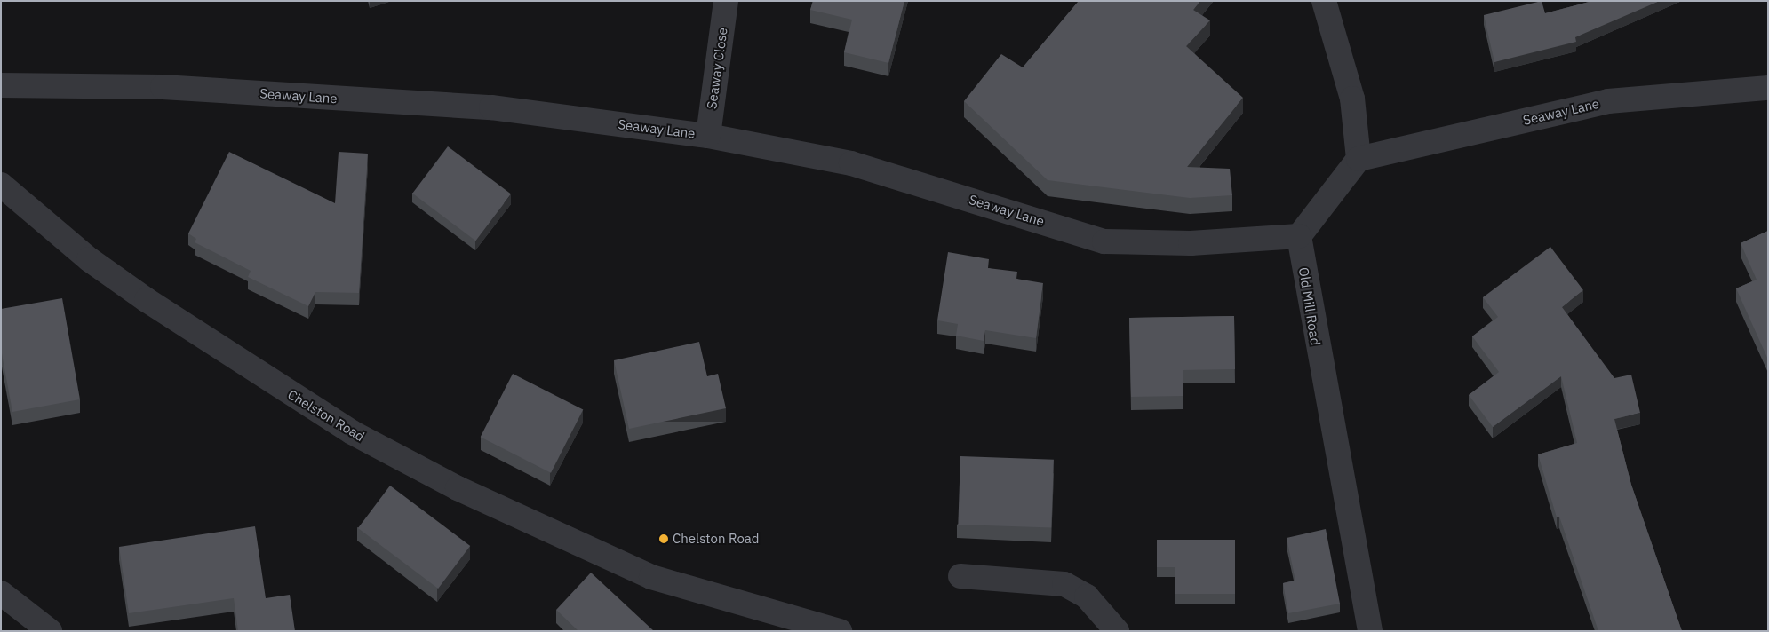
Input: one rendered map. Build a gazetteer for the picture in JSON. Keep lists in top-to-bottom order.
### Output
{
  "streets": {
    "street": [
      "Seaway Close",
      "Seaway Lane",
      "Old Mill Road",
      "Chelston Road"
    ]
  },
  "crossings": [
    ["Seaway Close", "Seaway Lane"],
    ["Seaway Lane", "Old Mill Road"]
  ],
  "places": ["Chelston Road"]
}
